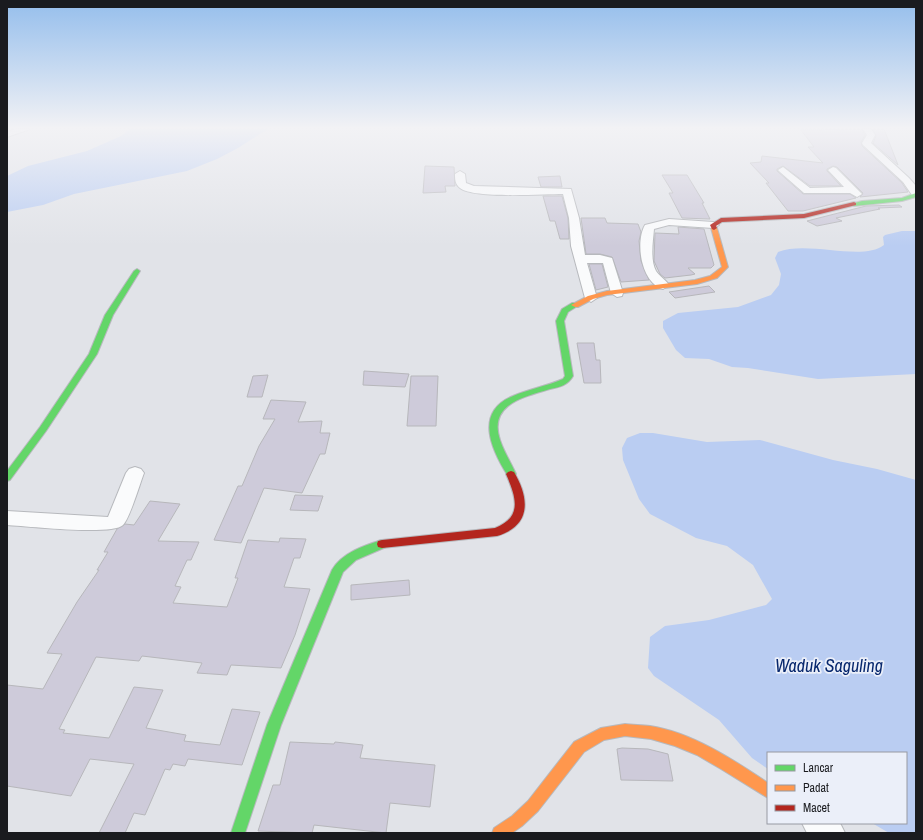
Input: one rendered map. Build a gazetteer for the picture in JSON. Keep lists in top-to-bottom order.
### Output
{
  "water": ["Waduk Saguling"],
  "legend": ["Lancar", "Padat", "Macet"]
}
